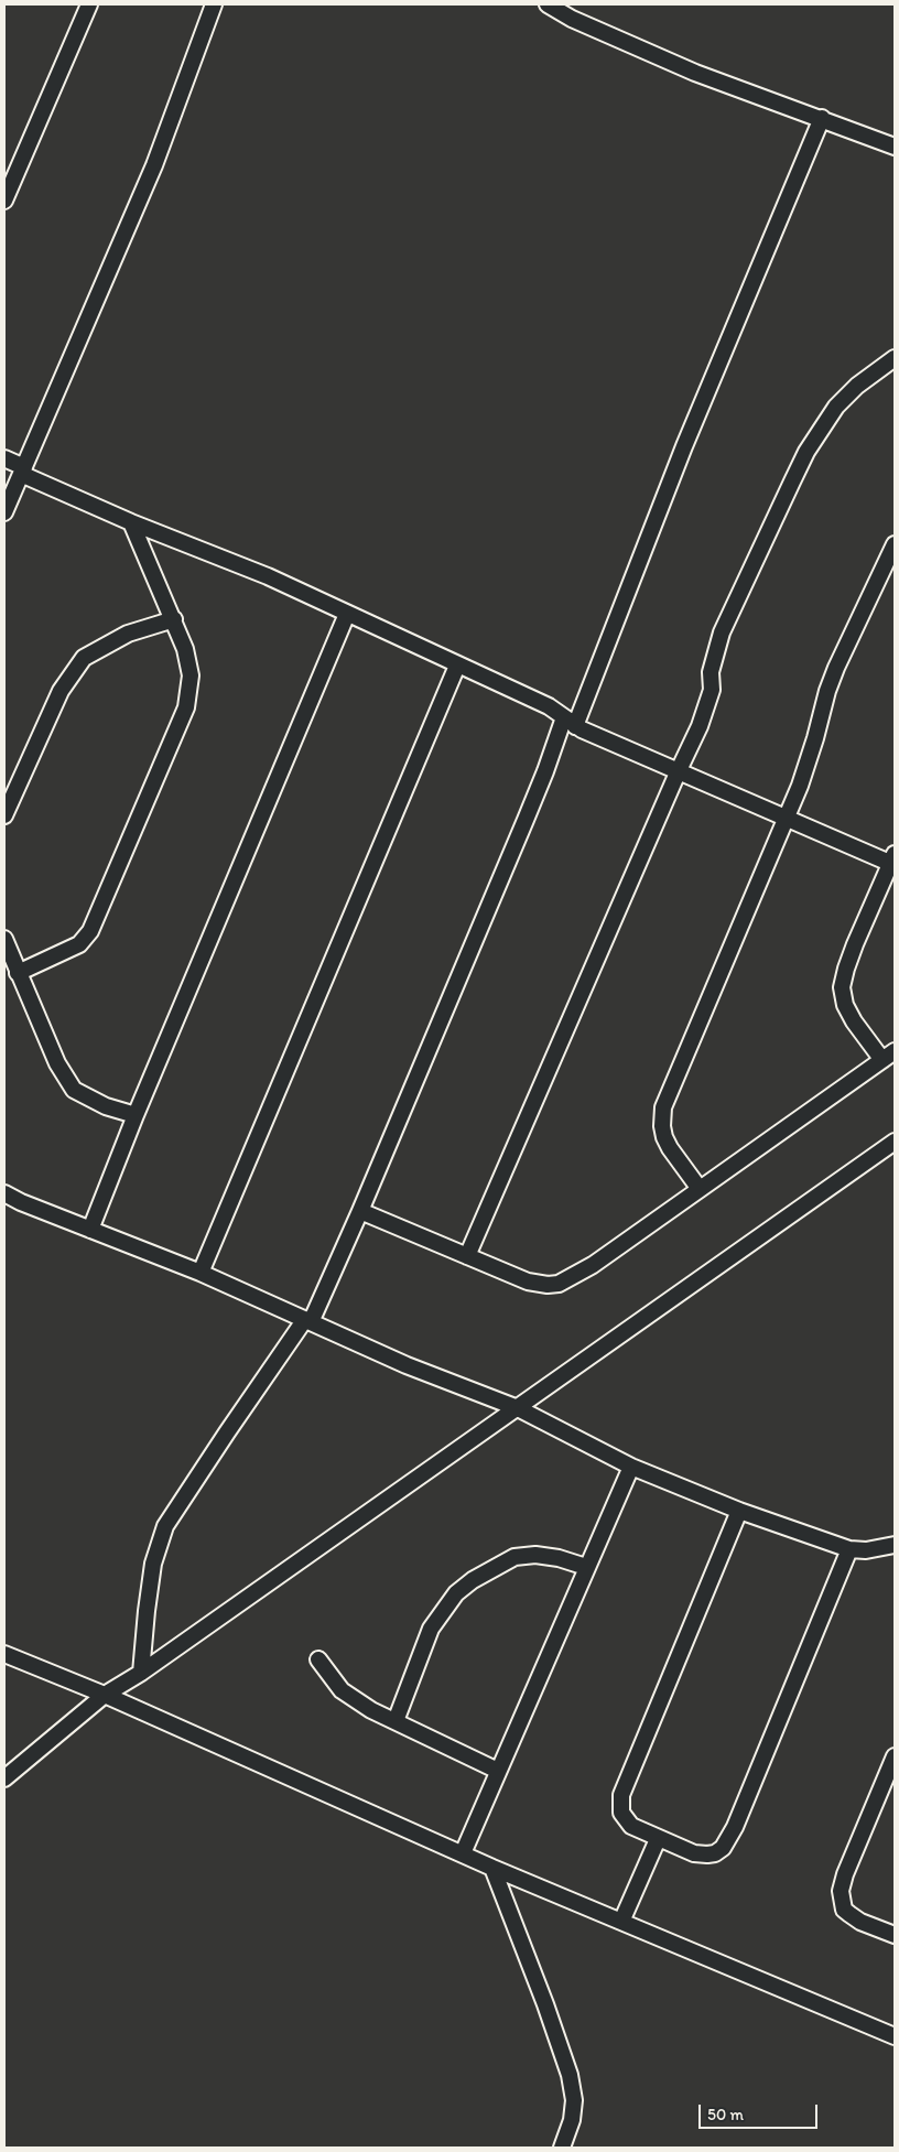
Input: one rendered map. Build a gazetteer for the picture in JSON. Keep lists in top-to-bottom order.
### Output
{
  "scale_bar": "50 m"
}
